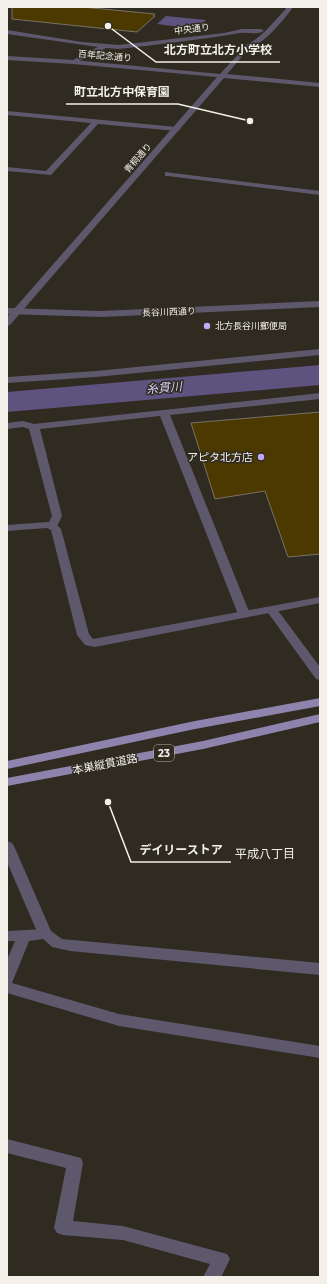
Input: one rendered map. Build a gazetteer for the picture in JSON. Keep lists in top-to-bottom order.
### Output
{
  "streets": {
    "main road": ["23", "本巣縦貫道路"],
    "street": [
      "中央通り",
      "百年記念通り",
      "青桐通り",
      "長谷川西通り"
    ]
  },
  "crossings": [
    ["中央通り", "青桐通り"],
    ["百年記念通り", "青桐通り"],
    ["青桐通り", "長谷川西通り"]
  ],
  "districts": ["平成八丁目"],
  "water": ["糸貫川"],
  "places": [
    "北方町立北方小学校",
    "町立北方中保育園",
    "北方長谷川郵便局",
    "アピタ北方店",
    "デイリーストア"
  ]
}
